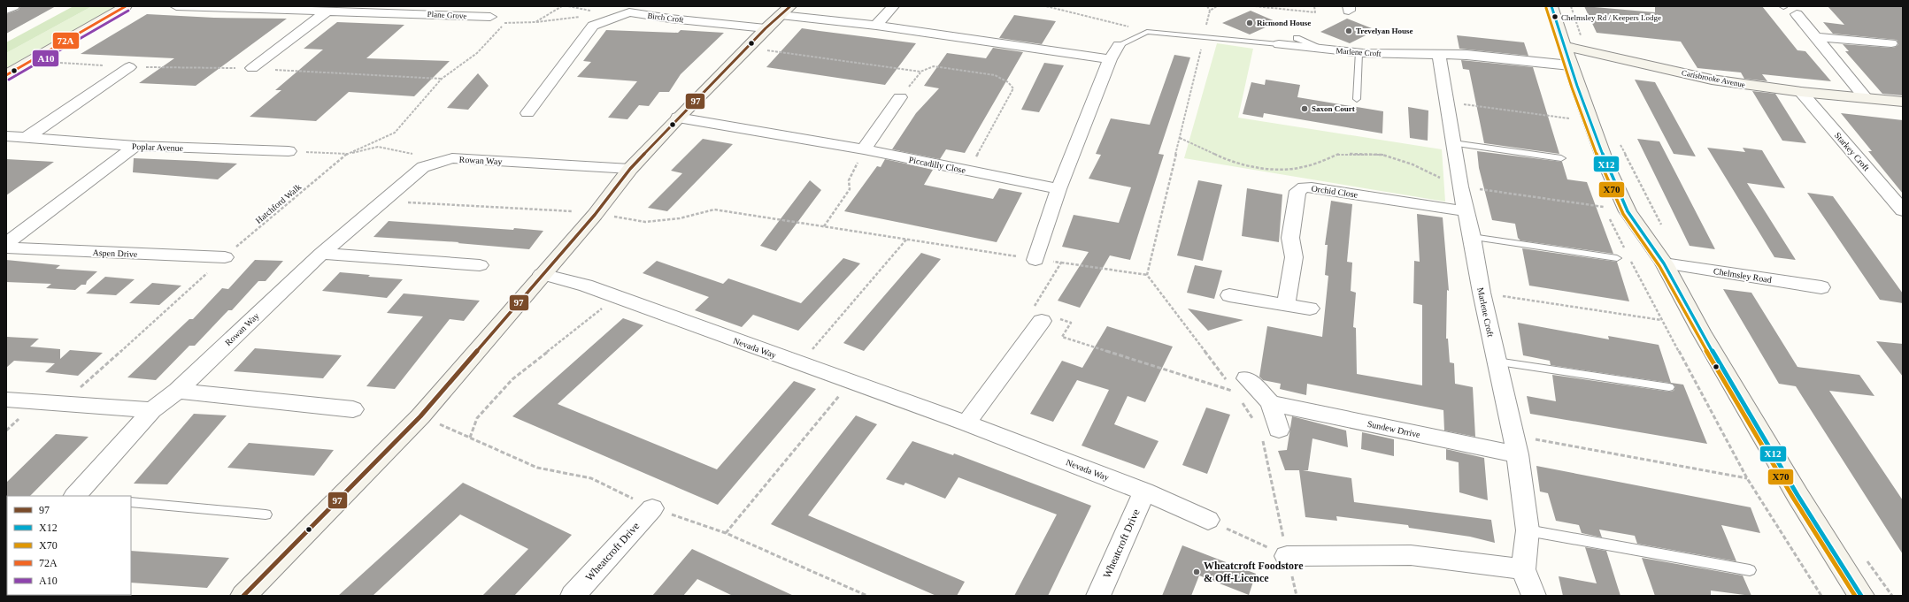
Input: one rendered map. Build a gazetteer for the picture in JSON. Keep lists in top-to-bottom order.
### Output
{
  "streets": {
    "street": [
      "Plane Grove",
      "Birch Croft",
      "Marlene Croft",
      "Carisbrooke Avenue",
      "Poplar Avenue",
      "Starkey Croft",
      "Rowan Way",
      "Piccadilly Close",
      "Orchid Close",
      "Aspen Drive",
      "Chelmsley Road",
      "Nevada Way",
      "Sundew Drrive",
      "Wheatcroft Drive"
    ],
    "path": ["Hatchford Walk"]
  },
  "crossings": [
    ["Marlene Croft", "Orchid Close"],
    ["Marlene Croft", "Sundew Drrive"],
    ["Carisbrooke Avenue", "Starkey Croft"],
    ["Hatchford Walk", "Aspen Drive"],
    ["Nevada Way", "Wheatcroft Drive"]
  ],
  "places": [
    "Chelmsley Rd / Keepers Lodge",
    "Ricmond House",
    "Trevelyan House",
    "Saxon Court",
    "Wheatcroft Foodstore & Off-Licence"
  ],
  "lines": [
    "transit line 97",
    "transit line X12",
    "transit line 72A",
    "transit line X70",
    "transit line A10"
  ],
  "legend": [
    "97",
    "X12",
    "X70",
    "72A",
    "A10"
  ]
}
